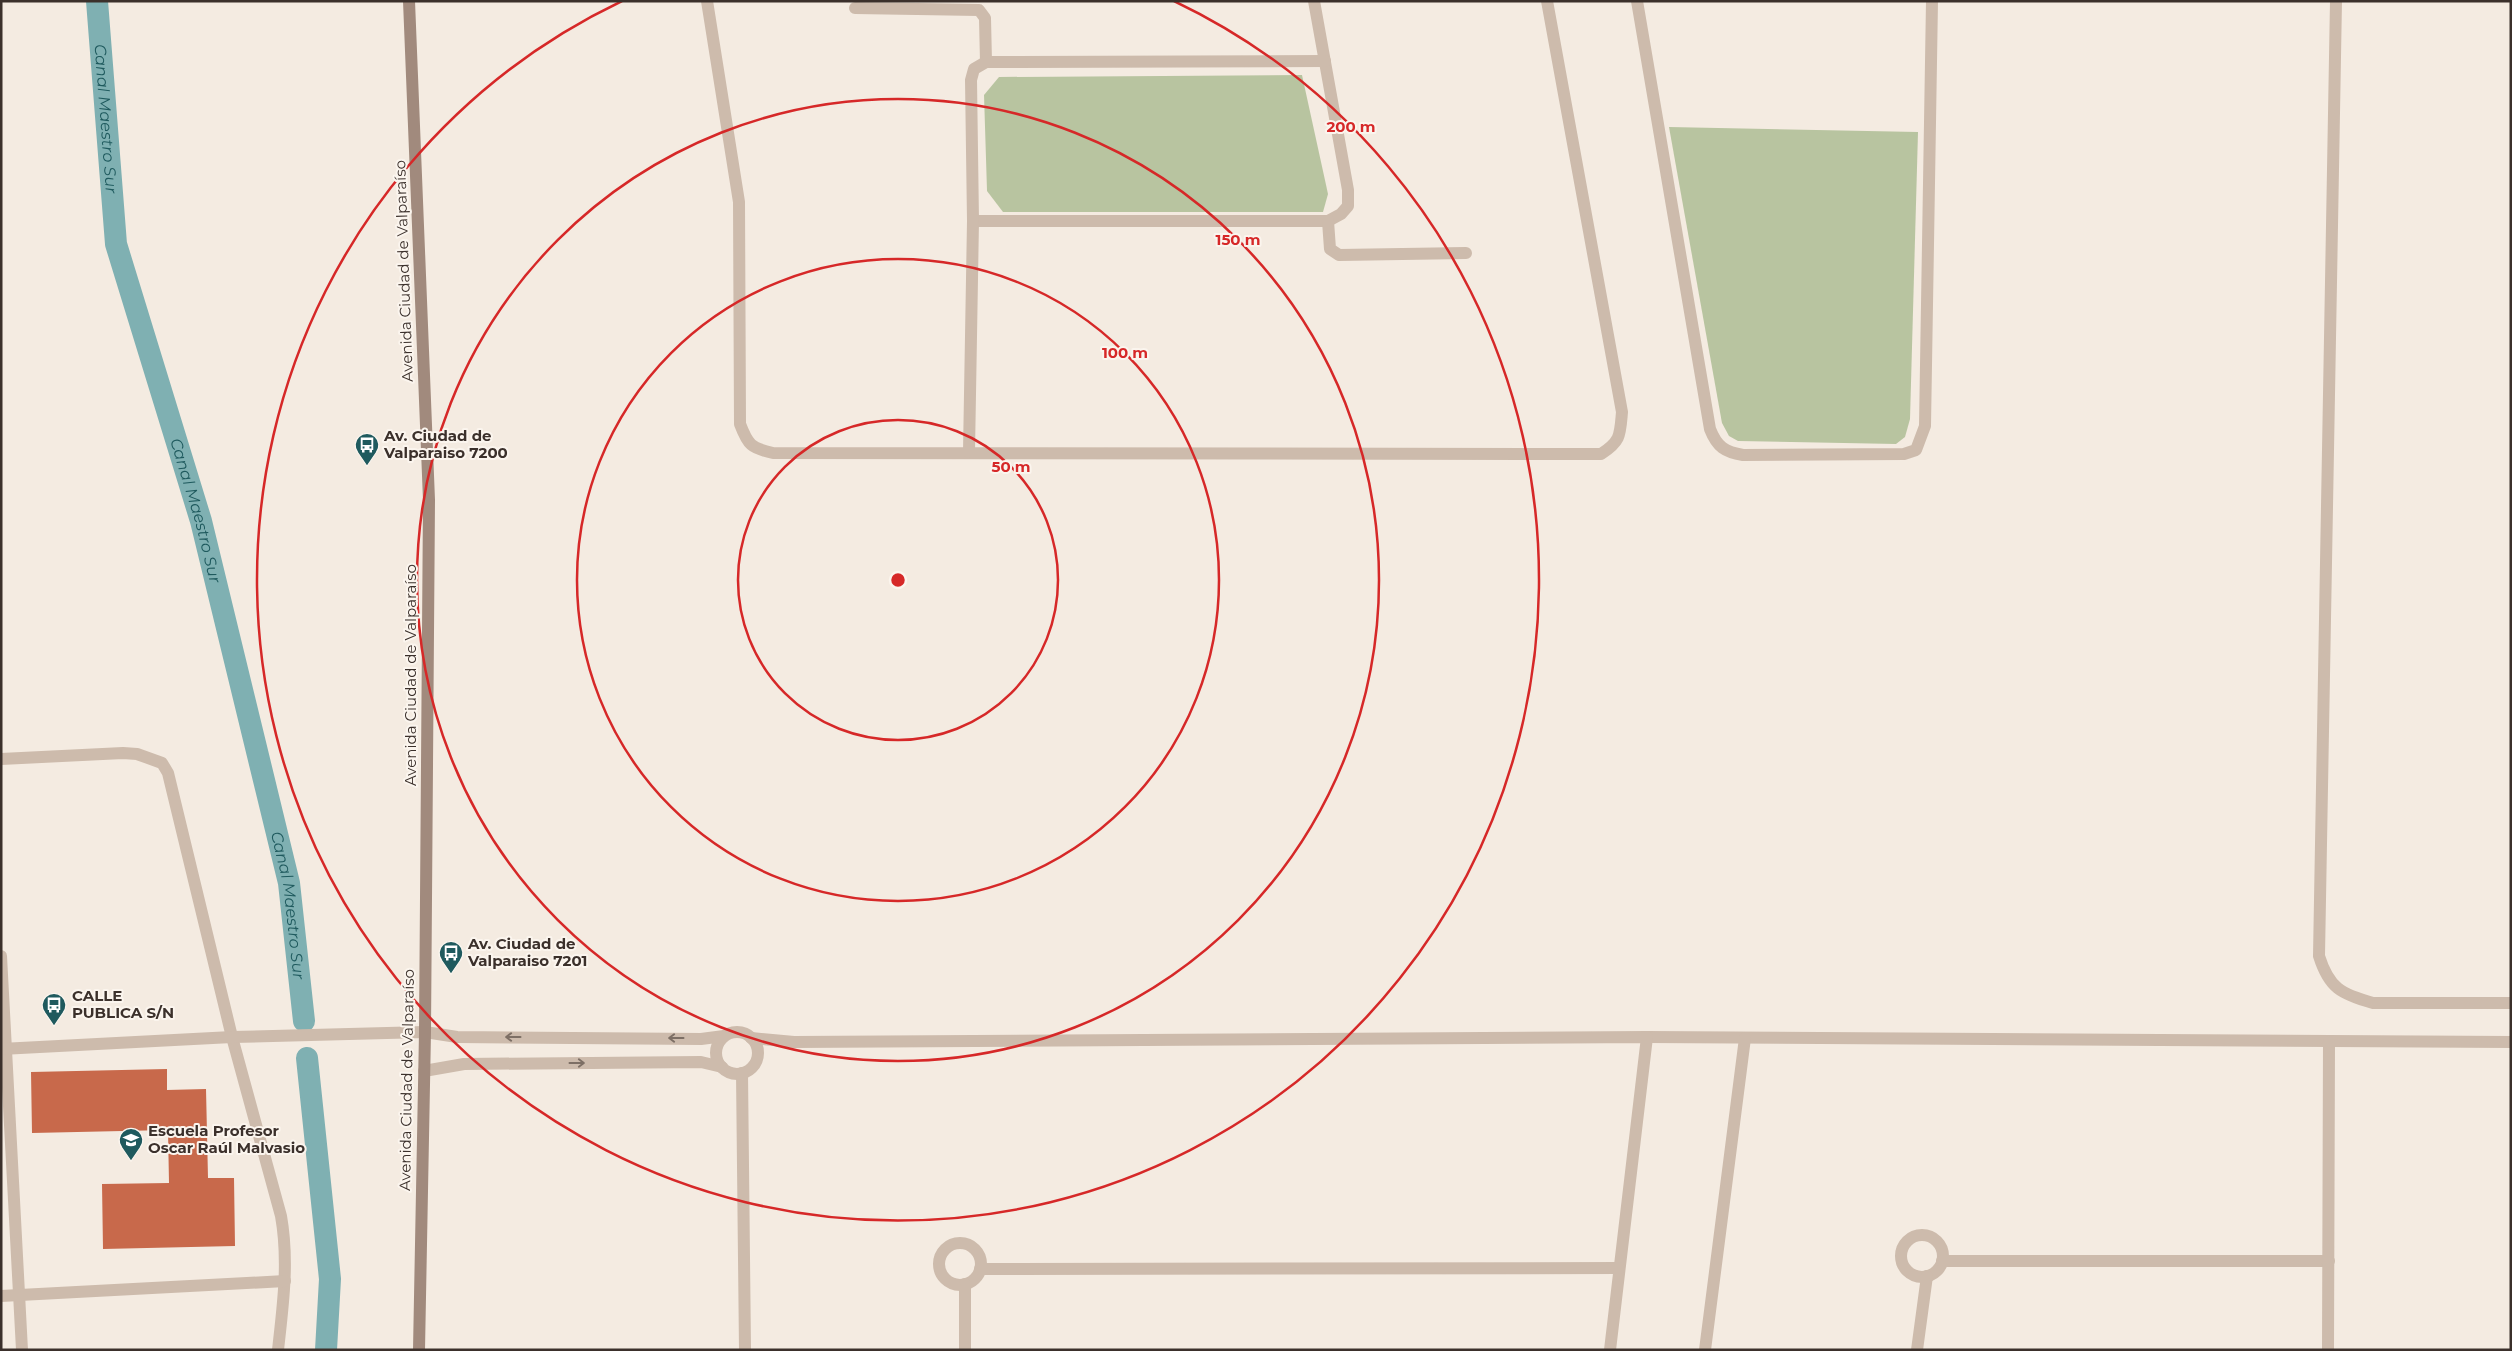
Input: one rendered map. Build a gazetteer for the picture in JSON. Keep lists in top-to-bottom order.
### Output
{
  "streets": {
    "main road": ["Avenida Ciudad de Valparaíso"]
  },
  "water": ["Canal Maestro Sur"],
  "places": {
    "bus stop": ["Av. Ciudad de Valparaiso 7200", "Av. Ciudad de Valparaiso 7201", "CALLE PUBLICA S/N"],
    "school or university": ["Escuela Profesor Oscar Raúl Malvasio"]
  },
  "rings": [
    "200 m",
    "150 m",
    "100 m",
    "50 m"
  ]
}
